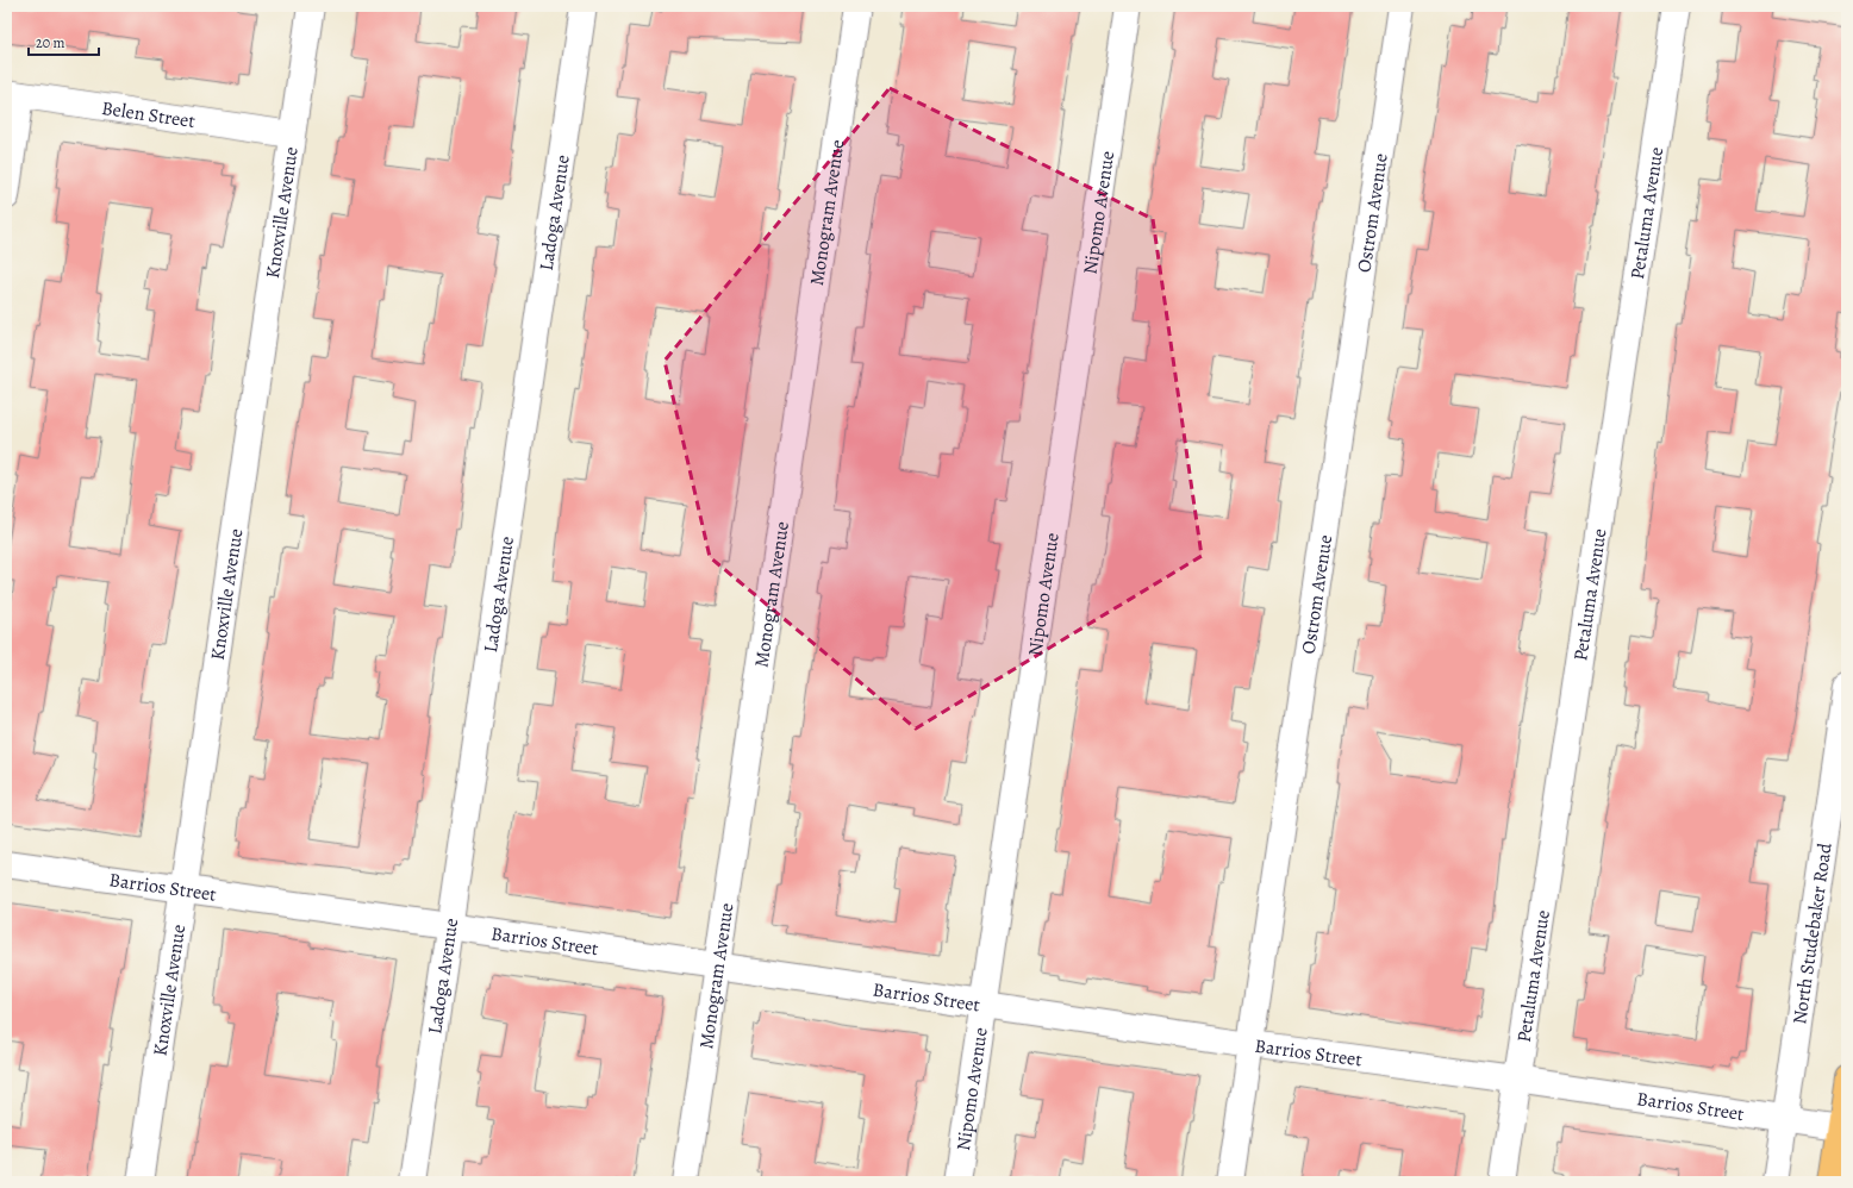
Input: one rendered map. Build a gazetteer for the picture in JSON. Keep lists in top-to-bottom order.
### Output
{
  "streets": {
    "street": [
      "Belen Street",
      "Knoxville Avenue",
      "Ladoga Avenue",
      "Monogram Avenue",
      "Nipomo Avenue",
      "Ostrom Avenue",
      "Petaluma Avenue",
      "Barrios Street",
      "North Studebaker Road"
    ]
  },
  "crossings": [
    ["Belen Street", "Knoxville Avenue"],
    ["Knoxville Avenue", "Barrios Street"],
    ["Ladoga Avenue", "Barrios Street"],
    ["Monogram Avenue", "Barrios Street"],
    ["Nipomo Avenue", "Barrios Street"],
    ["Ostrom Avenue", "Barrios Street"],
    ["Petaluma Avenue", "Barrios Street"],
    ["Barrios Street", "North Studebaker Road"]
  ],
  "scale_bar": "20 m"
}
